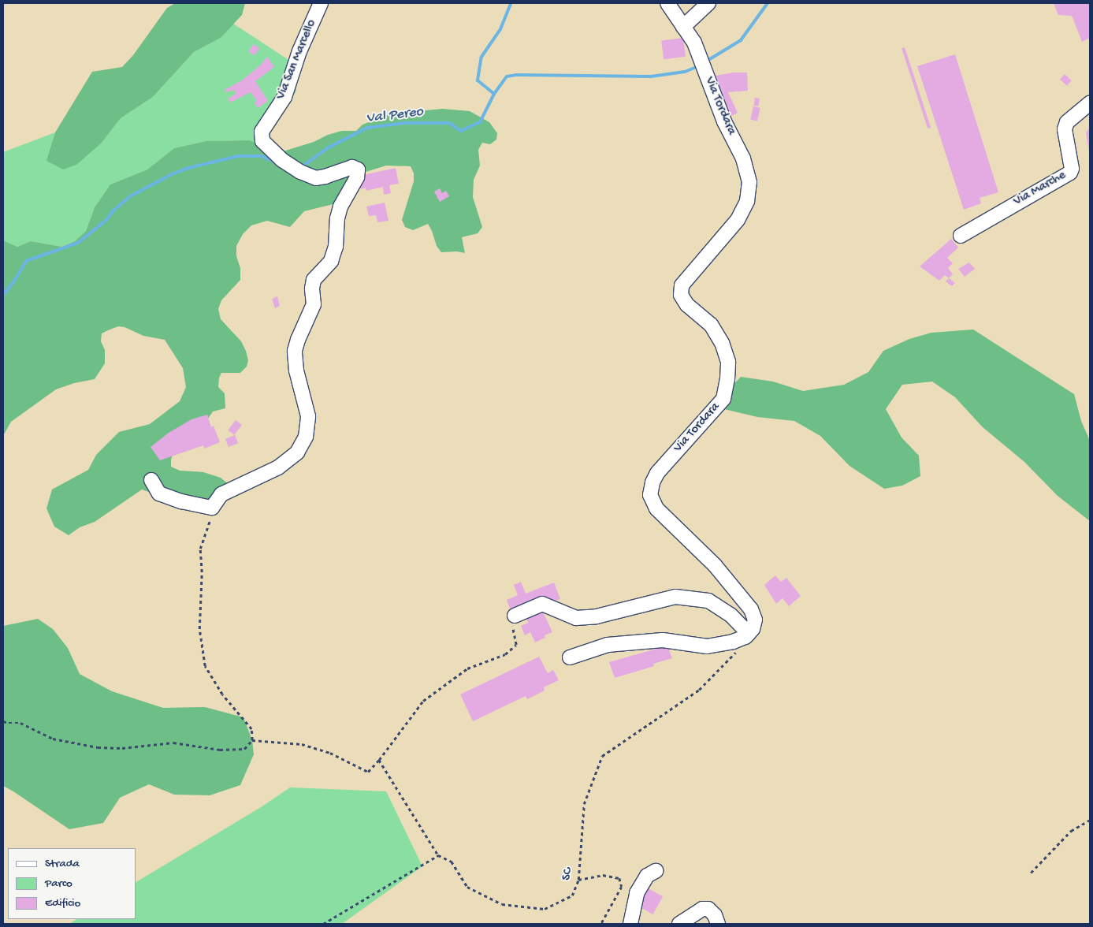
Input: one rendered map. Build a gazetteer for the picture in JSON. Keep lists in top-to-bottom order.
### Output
{
  "streets": {
    "street": ["Via San Marcello", "Via Tordara", "Via Marche"],
    "path": ["SC"]
  },
  "crossings": [
    ["Via Tordara", "SC"]
  ],
  "water": ["Val Pereo"],
  "legend": ["Strada", "Parco", "Edificio"]
}
